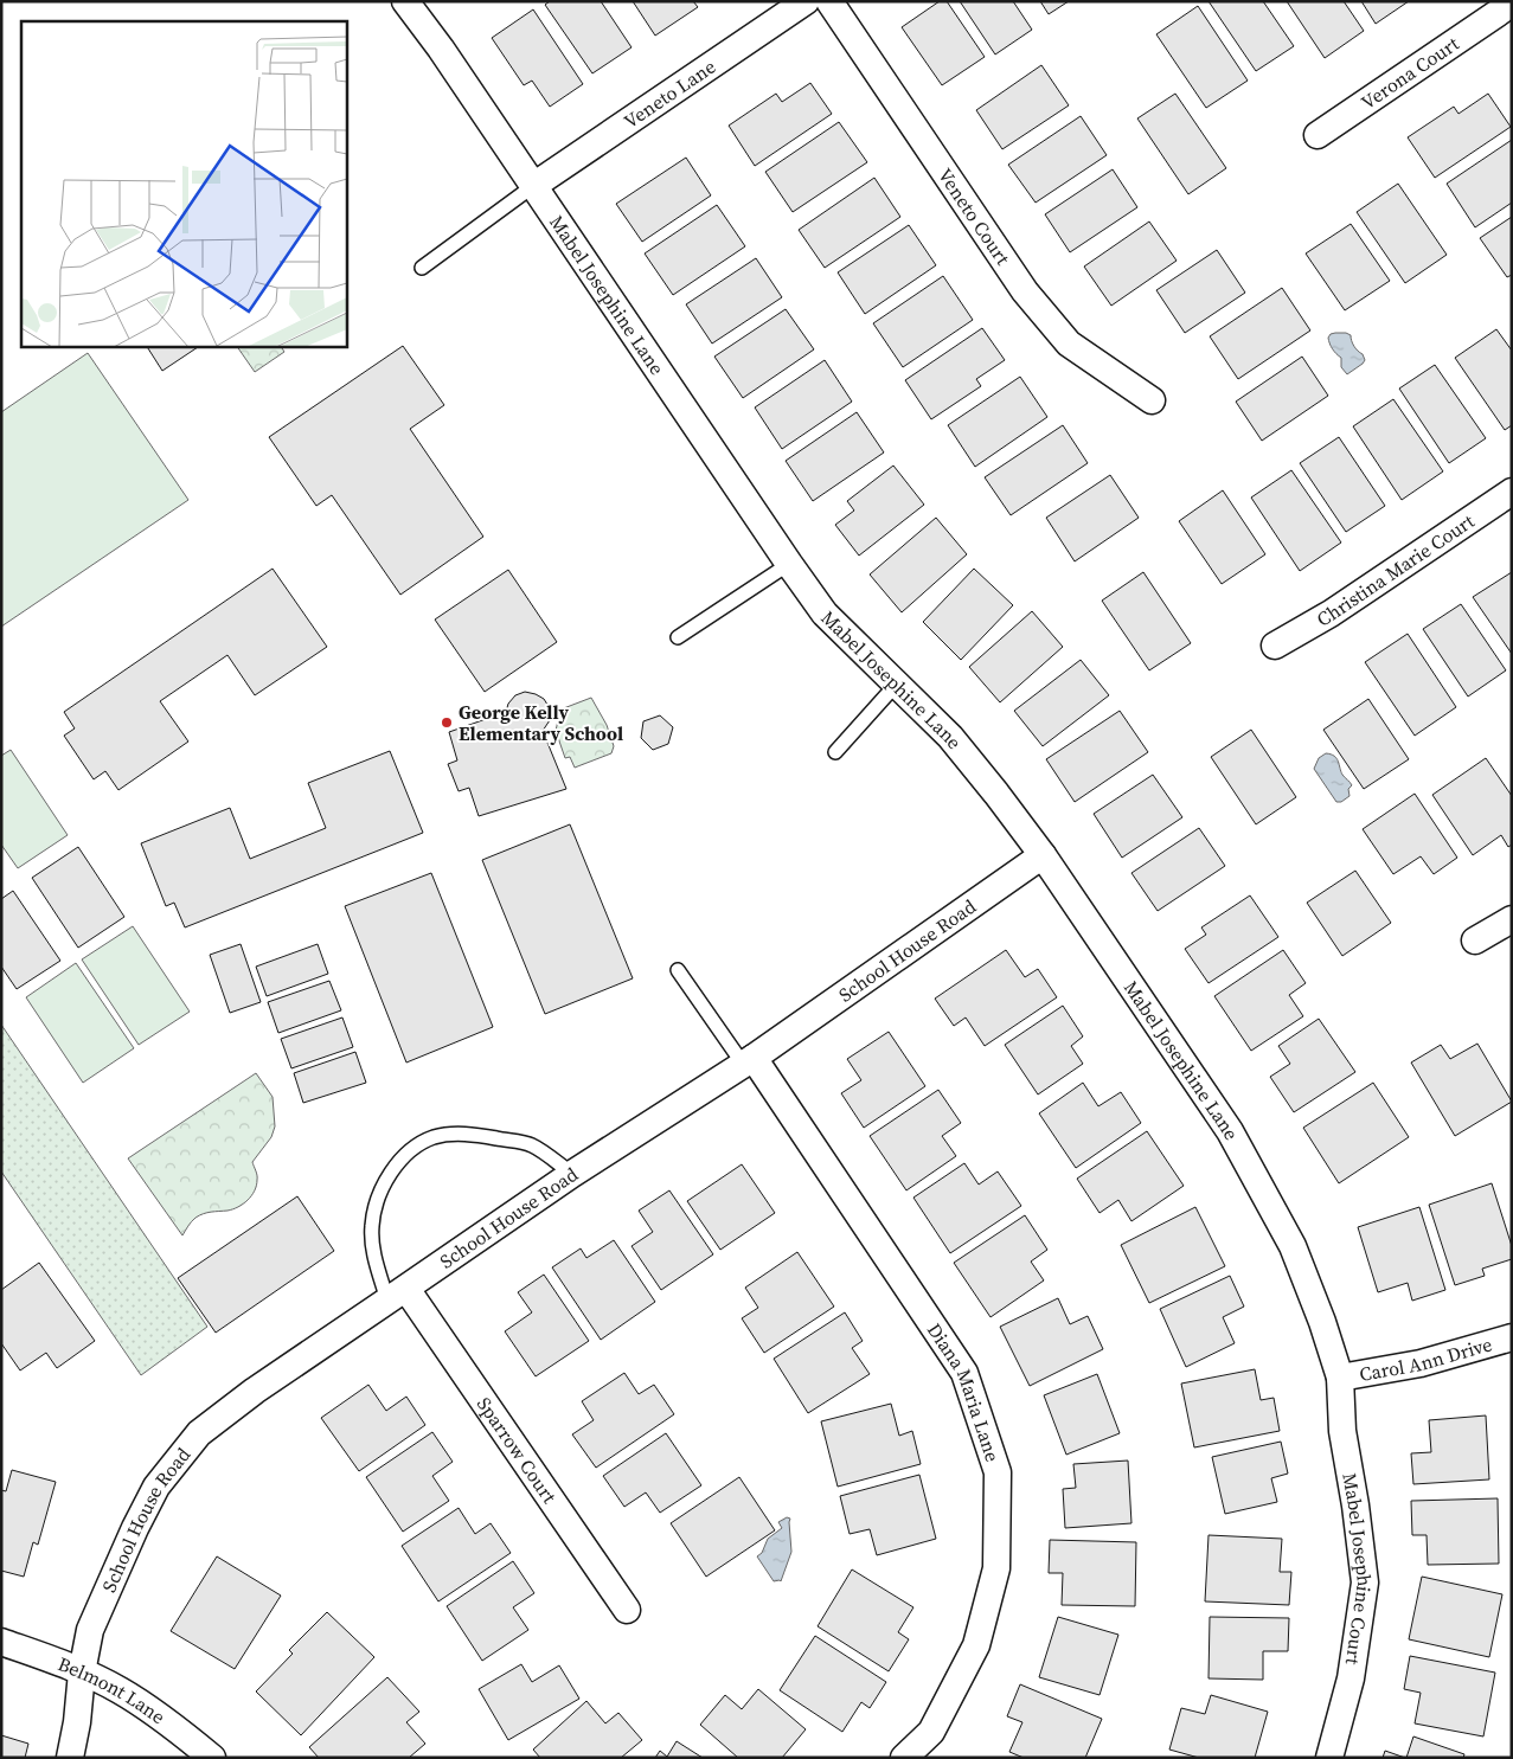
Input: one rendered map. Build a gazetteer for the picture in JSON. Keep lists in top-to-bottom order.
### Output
{
  "streets": {
    "street": [
      "Verona Court",
      "Veneto Lane",
      "Veneto Court",
      "Mabel Josephine Lane",
      "Christina Marie Court",
      "School House Road",
      "Carol Ann Drive",
      "Diana Maria Lane",
      "Sparrow Court",
      "Mabel Josephine Court",
      "Belmont Lane"
    ]
  },
  "crossings": [
    ["Veneto Lane", "Mabel Josephine Lane"],
    ["Mabel Josephine Lane", "School House Road"],
    ["Mabel Josephine Lane", "Carol Ann Drive"],
    ["Mabel Josephine Lane", "Mabel Josephine Court"],
    ["School House Road", "Diana Maria Lane"],
    ["School House Road", "Sparrow Court"],
    ["School House Road", "Belmont Lane"],
    ["Carol Ann Drive", "Mabel Josephine Court"]
  ],
  "places": ["George Kelly Elementary School"]
}
